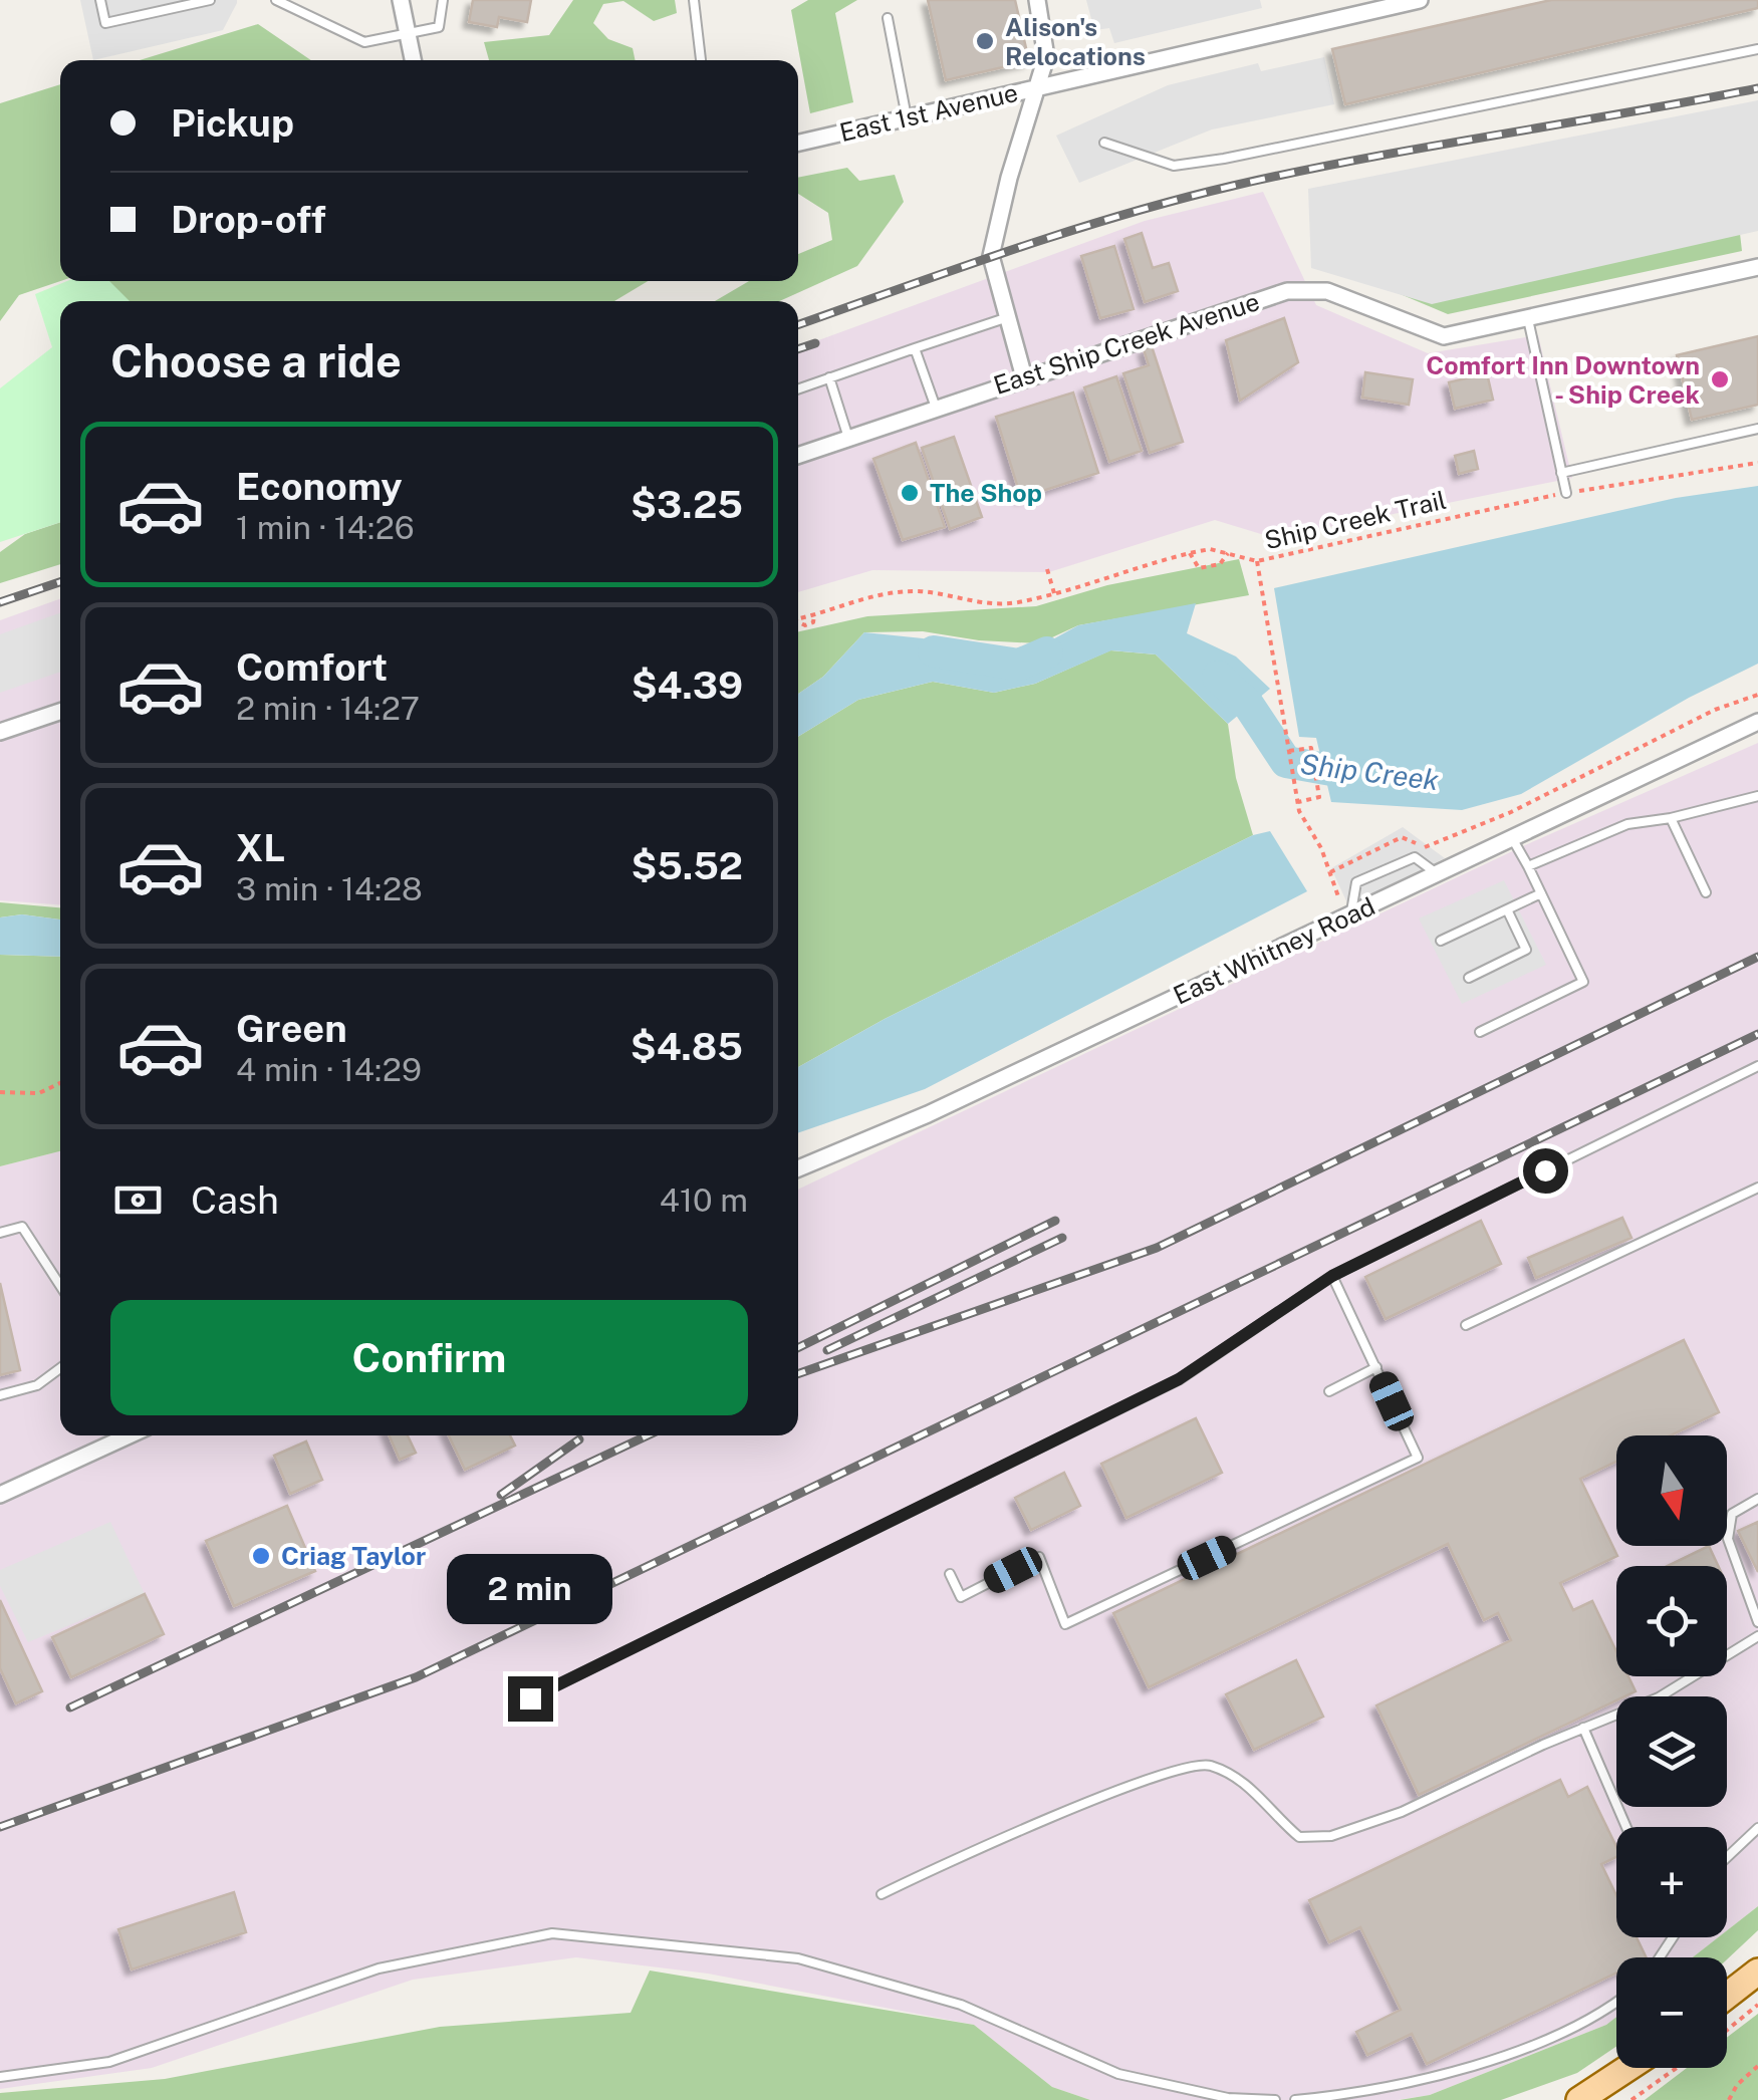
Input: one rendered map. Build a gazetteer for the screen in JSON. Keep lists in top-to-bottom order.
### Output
{
  "streets": {
    "street": ["East 1st Avenue", "East Ship Creek Avenue", "East Whitney Road"],
    "path": ["Ship Creek Trail"]
  },
  "water": ["Ship Creek"],
  "places": [
    "Alison's Relocations",
    "Comfort Inn Downtown - Ship Creek",
    "The Shop",
    "Criag Taylor"
  ],
  "north": "bottom",
  "page": {
    "banner": ["Pickup", "Drop-off"],
    "heading": "Choose a ride",
    "list": [
      {
        "name": "Economy",
        "note": "1 min · 14:26",
        "value": "$3.25"
      },
      {
        "name": "Comfort",
        "note": "2 min · 14:27",
        "value": "$4.39"
      },
      {
        "name": "XL",
        "note": "3 min · 14:28",
        "value": "$5.52"
      },
      {
        "name": "Green",
        "note": "4 min · 14:29",
        "value": "$4.85"
      }
    ],
    "pay": ["Cash", "410 m"],
    "buttons": "Confirm",
    "map_buttons": ["+", "−"],
    "bubble": "2 min"
  }
}
